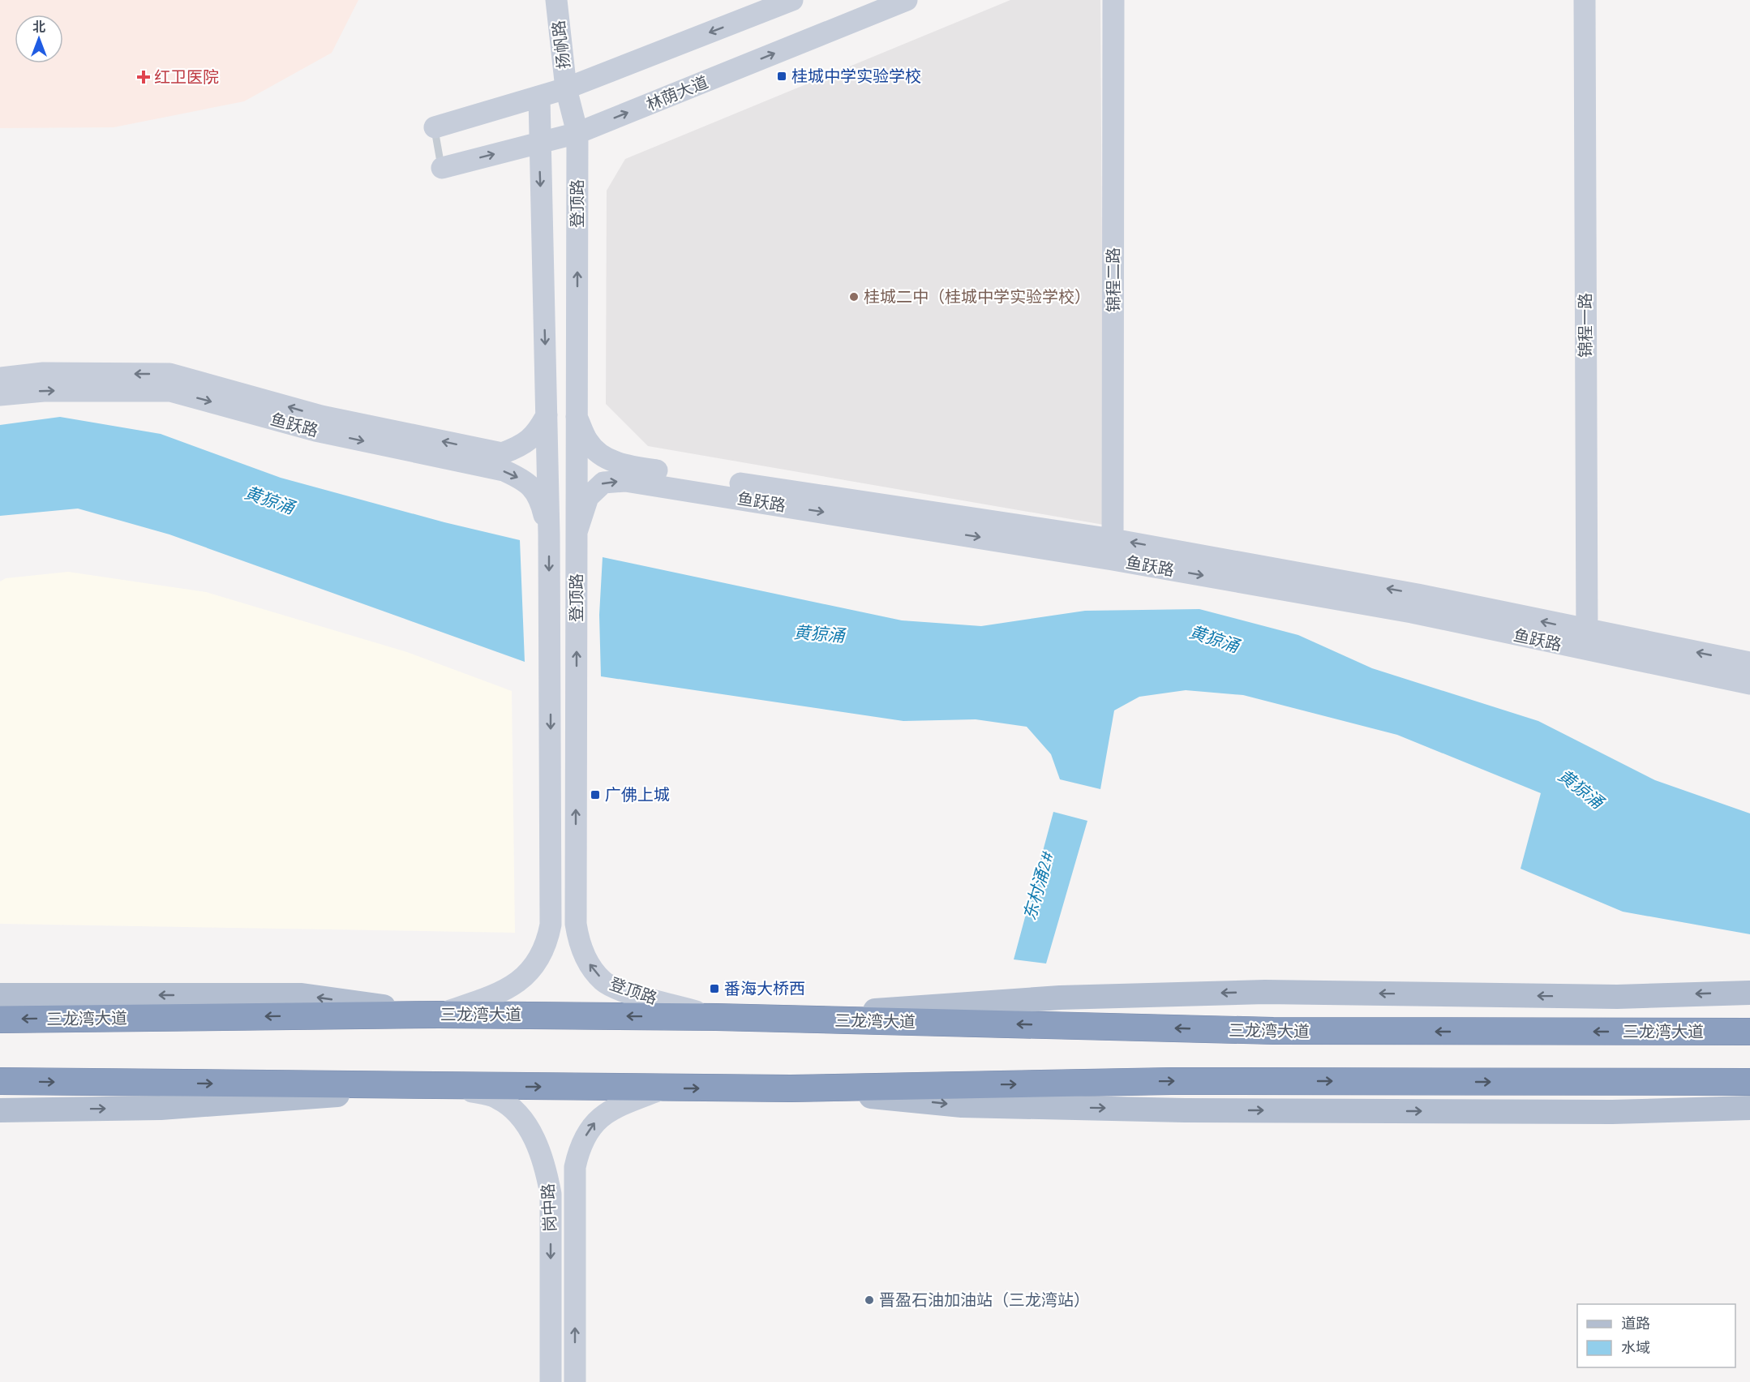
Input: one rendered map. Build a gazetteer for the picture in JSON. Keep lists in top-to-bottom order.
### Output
{
  "streets": {
    "highway": ["三龙湾大道"],
    "street": [
      "扬帆路",
      "林荫大道",
      "登顶路",
      "锦程二路",
      "锦程一路",
      "鱼跃路",
      "岗中路"
    ]
  },
  "crossings": [
    ["扬帆路", "登顶路"],
    ["林荫大道", "登顶路"],
    ["登顶路", "鱼跃路"],
    ["登顶路", "三龙湾大道"],
    ["锦程二路", "鱼跃路"],
    ["锦程一路", "鱼跃路"]
  ],
  "water": ["黄猄涌", "东村涌2#"],
  "places": {
    "transit": ["桂城中学实验学校", "广佛上城", "番海大桥西"],
    "health": ["红卫医院"],
    "other": ["桂城二中（桂城中学实验学校）", "晋盈石油加油站（三龙湾站）"]
  },
  "legend": ["道路", "水域"],
  "north": "top"
}
